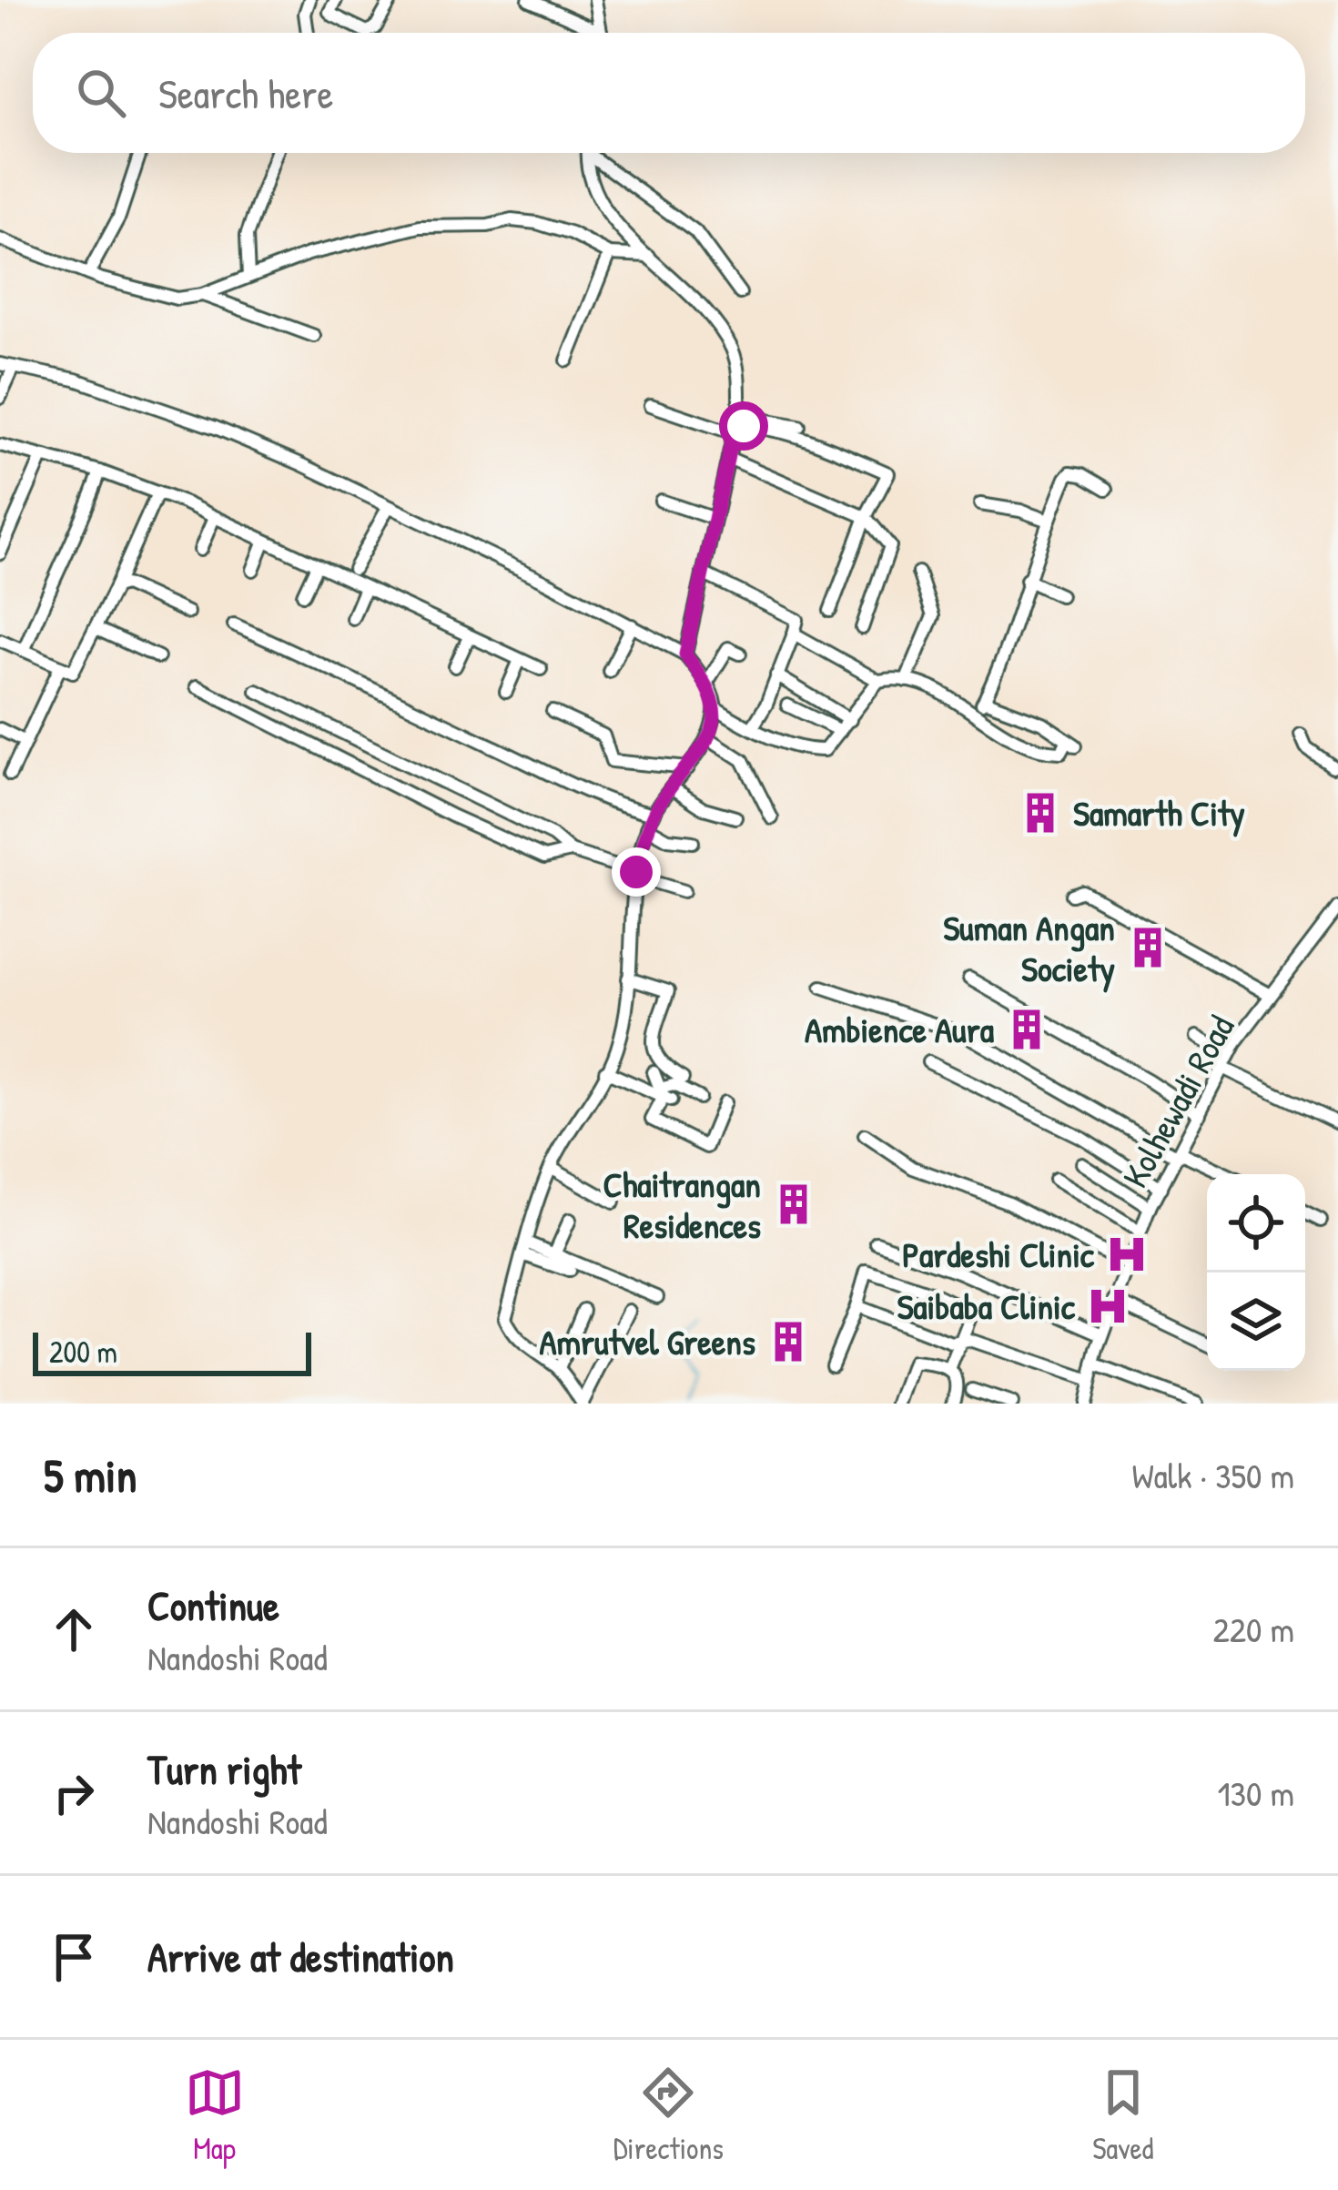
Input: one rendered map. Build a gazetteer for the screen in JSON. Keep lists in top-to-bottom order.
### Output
{
  "streets": {
    "street": ["Kolhewadi Road"]
  },
  "places": {
    "building": [
      "Samarth City",
      "Suman Angan Society",
      "Ambience Aura",
      "Chaitrangan Residences",
      "Amrutvel Greens"
    ],
    "hospital": ["Pardeshi Clinic", "Saibaba Clinic"]
  },
  "scale_bar": "200 m",
  "page": {
    "search": "Search here",
    "scale": "200 m",
    "heading": ["5 min", "Walk · 350 m"],
    "list": [
      ["Continue", "Nandoshi Road", "220 m"],
      ["Turn right", "Nandoshi Road", "130 m"],
      "Arrive at destination"
    ],
    "nav": ["Map", "Directions", "Saved"]
  }
}
